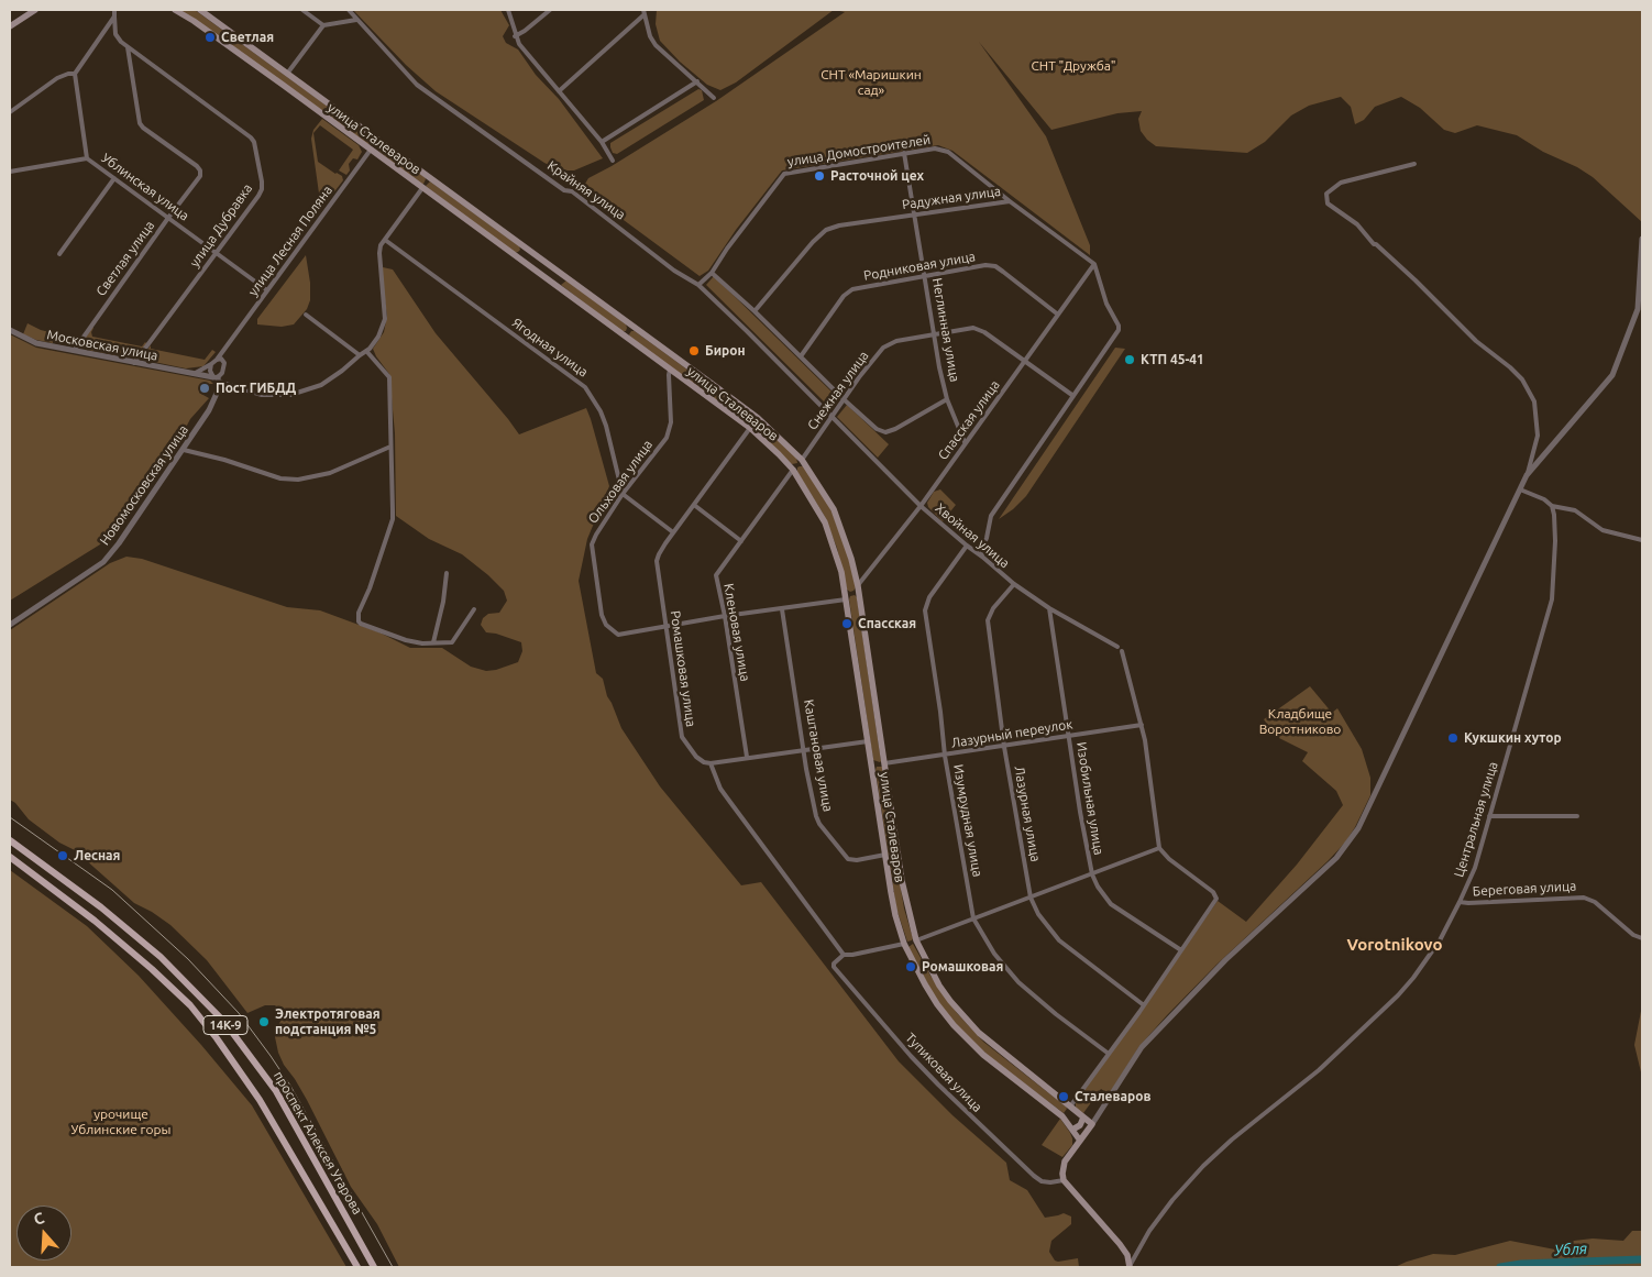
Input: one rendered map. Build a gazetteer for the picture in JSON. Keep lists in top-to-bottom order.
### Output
{
  "streets": {
    "main road": ["улица Сталеваров", "14К-9", "проспект Алексея Угарова"],
    "street": [
      "улица Домостроителей",
      "Ублинская улица",
      "Крайняя улица",
      "Радужная улица",
      "улица Дубравка",
      "улица Лесная Поляна",
      "Светлая улица",
      "Родниковая улица",
      "Неглинная улица",
      "Московская улица",
      "Ягодная улица",
      "Снежная улица",
      "Спасская улица",
      "Ольховая улица",
      "Новомосковская улица",
      "Хвойная улица",
      "Кленовая улица",
      "Ромашковая улица",
      "Лазурный переулок",
      "Каштановая улица",
      "Изобильная улица",
      "Лазурная улица",
      "Центральная улица",
      "Изумрудная улица",
      "Береговая улица",
      "Тупиковая улица"
    ]
  },
  "crossings": [
    ["улица Сталеваров", "улица Лесная Поляна"],
    ["улица Сталеваров", "Московская улица"],
    ["улица Сталеваров", "Снежная улица"],
    ["улица Сталеваров", "Спасская улица"],
    ["улица Сталеваров", "Ольховая улица"],
    ["улица Сталеваров", "Кленовая улица"],
    ["улица Сталеваров", "Ромашковая улица"],
    ["улица Сталеваров", "Лазурный переулок"],
    ["улица Сталеваров", "Каштановая улица"],
    ["улица Домостроителей", "Крайняя улица"],
    ["улица Домостроителей", "Радужная улица"],
    ["улица Домостроителей", "Неглинная улица"],
    ["Ублинская улица", "улица Дубравка"],
    ["Ублинская улица", "улица Лесная Поляна"],
    ["Ублинская улица", "Светлая улица"],
    ["Крайняя улица", "Снежная улица"],
    ["Крайняя улица", "Хвойная улица"],
    ["Радужная улица", "Неглинная улица"],
    ["Радужная улица", "Спасская улица"],
    ["улица Дубравка", "Светлая улица"],
    ["улица Дубравка", "Московская улица"],
    ["улица Лесная Поляна", "Московская улица"],
    ["улица Лесная Поляна", "Новомосковская улица"],
    ["Светлая улица", "Московская улица"],
    ["Родниковая улица", "Неглинная улица"],
    ["Родниковая улица", "Спасская улица"],
    ["Неглинная улица", "Снежная улица"],
    ["Неглинная улица", "Спасская улица"],
    ["Московская улица", "Ягодная улица"],
    ["Московская улица", "Новомосковская улица"],
    ["Ягодная улица", "Ольховая улица"],
    ["Снежная улица", "Спасская улица"],
    ["Снежная улица", "Хвойная улица"],
    ["Спасская улица", "Хвойная улица"],
    ["Ольховая улица", "Ромашковая улица"],
    ["Хвойная улица", "Изобильная улица"],
    ["Хвойная улица", "Лазурная улица"],
    ["Хвойная улица", "Изумрудная улица"],
    ["Лазурный переулок", "Изобильная улица"],
    ["Лазурный переулок", "Лазурная улица"],
    ["Лазурный переулок", "Изумрудная улица"],
    ["Центральная улица", "Береговая улица"]
  ],
  "districts": ["Vorotnikovo"],
  "water": ["Убля"],
  "parks": [
    "СНТ \"Дружба\"",
    "СНТ «Маришкин сад»",
    "Кладбище Воротниково",
    "урочище Ублинские горы"
  ],
  "places": [
    "Светлая",
    "Расточной цех",
    "Бирон",
    "КТП 45-41",
    "Пост ГИБДД",
    "Спасская",
    "Кукшкин хутор",
    "Лесная",
    "Ромашковая",
    "Электротяговая подстанция №5",
    "Сталеваров"
  ],
  "north": "top"
}
